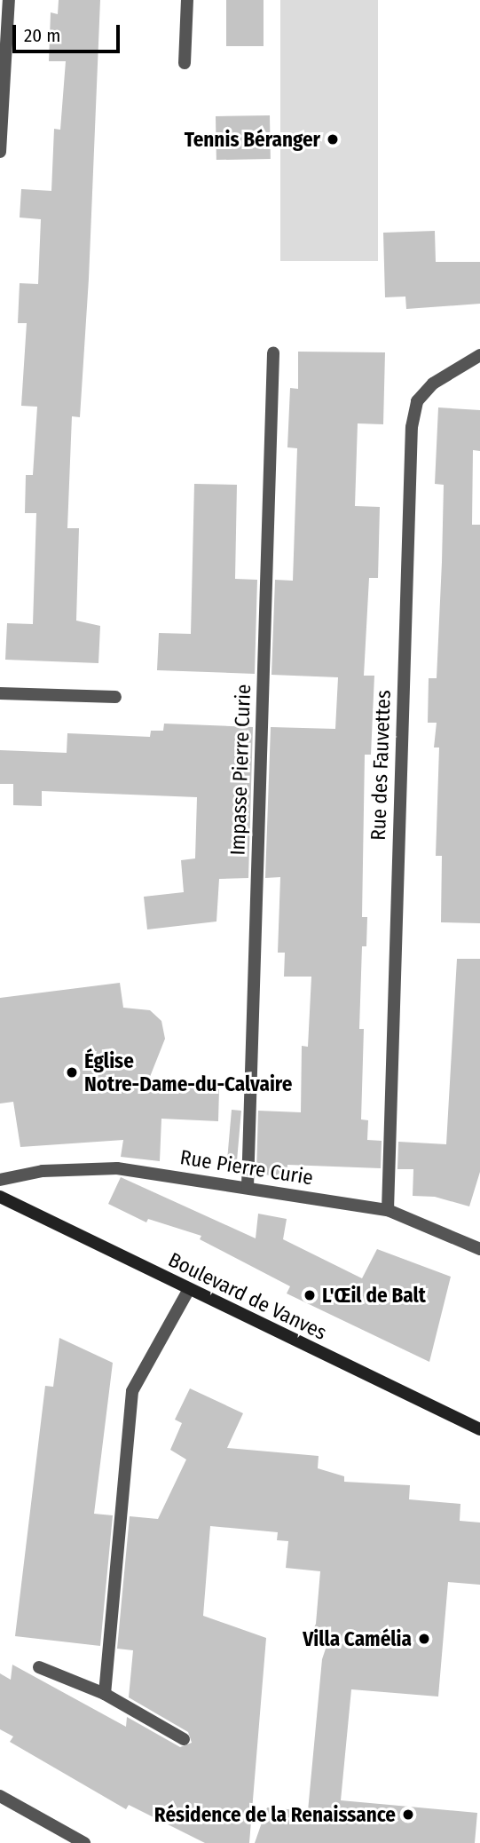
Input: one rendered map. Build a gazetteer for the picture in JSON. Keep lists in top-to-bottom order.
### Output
{
  "streets": {
    "main road": ["Boulevard de Vanves"],
    "street": ["Rue des Fauvettes", "Impasse Pierre Curie", "Rue Pierre Curie"]
  },
  "crossings": [
    ["Rue des Fauvettes", "Rue Pierre Curie"],
    ["Impasse Pierre Curie", "Rue Pierre Curie"]
  ],
  "places": [
    "Tennis Béranger",
    "Église Notre-Dame-du-Calvaire",
    "L'Œil de Balt",
    "Villa Camélia",
    "Résidence de la Renaissance"
  ],
  "scale_bar": "20 m"
}
